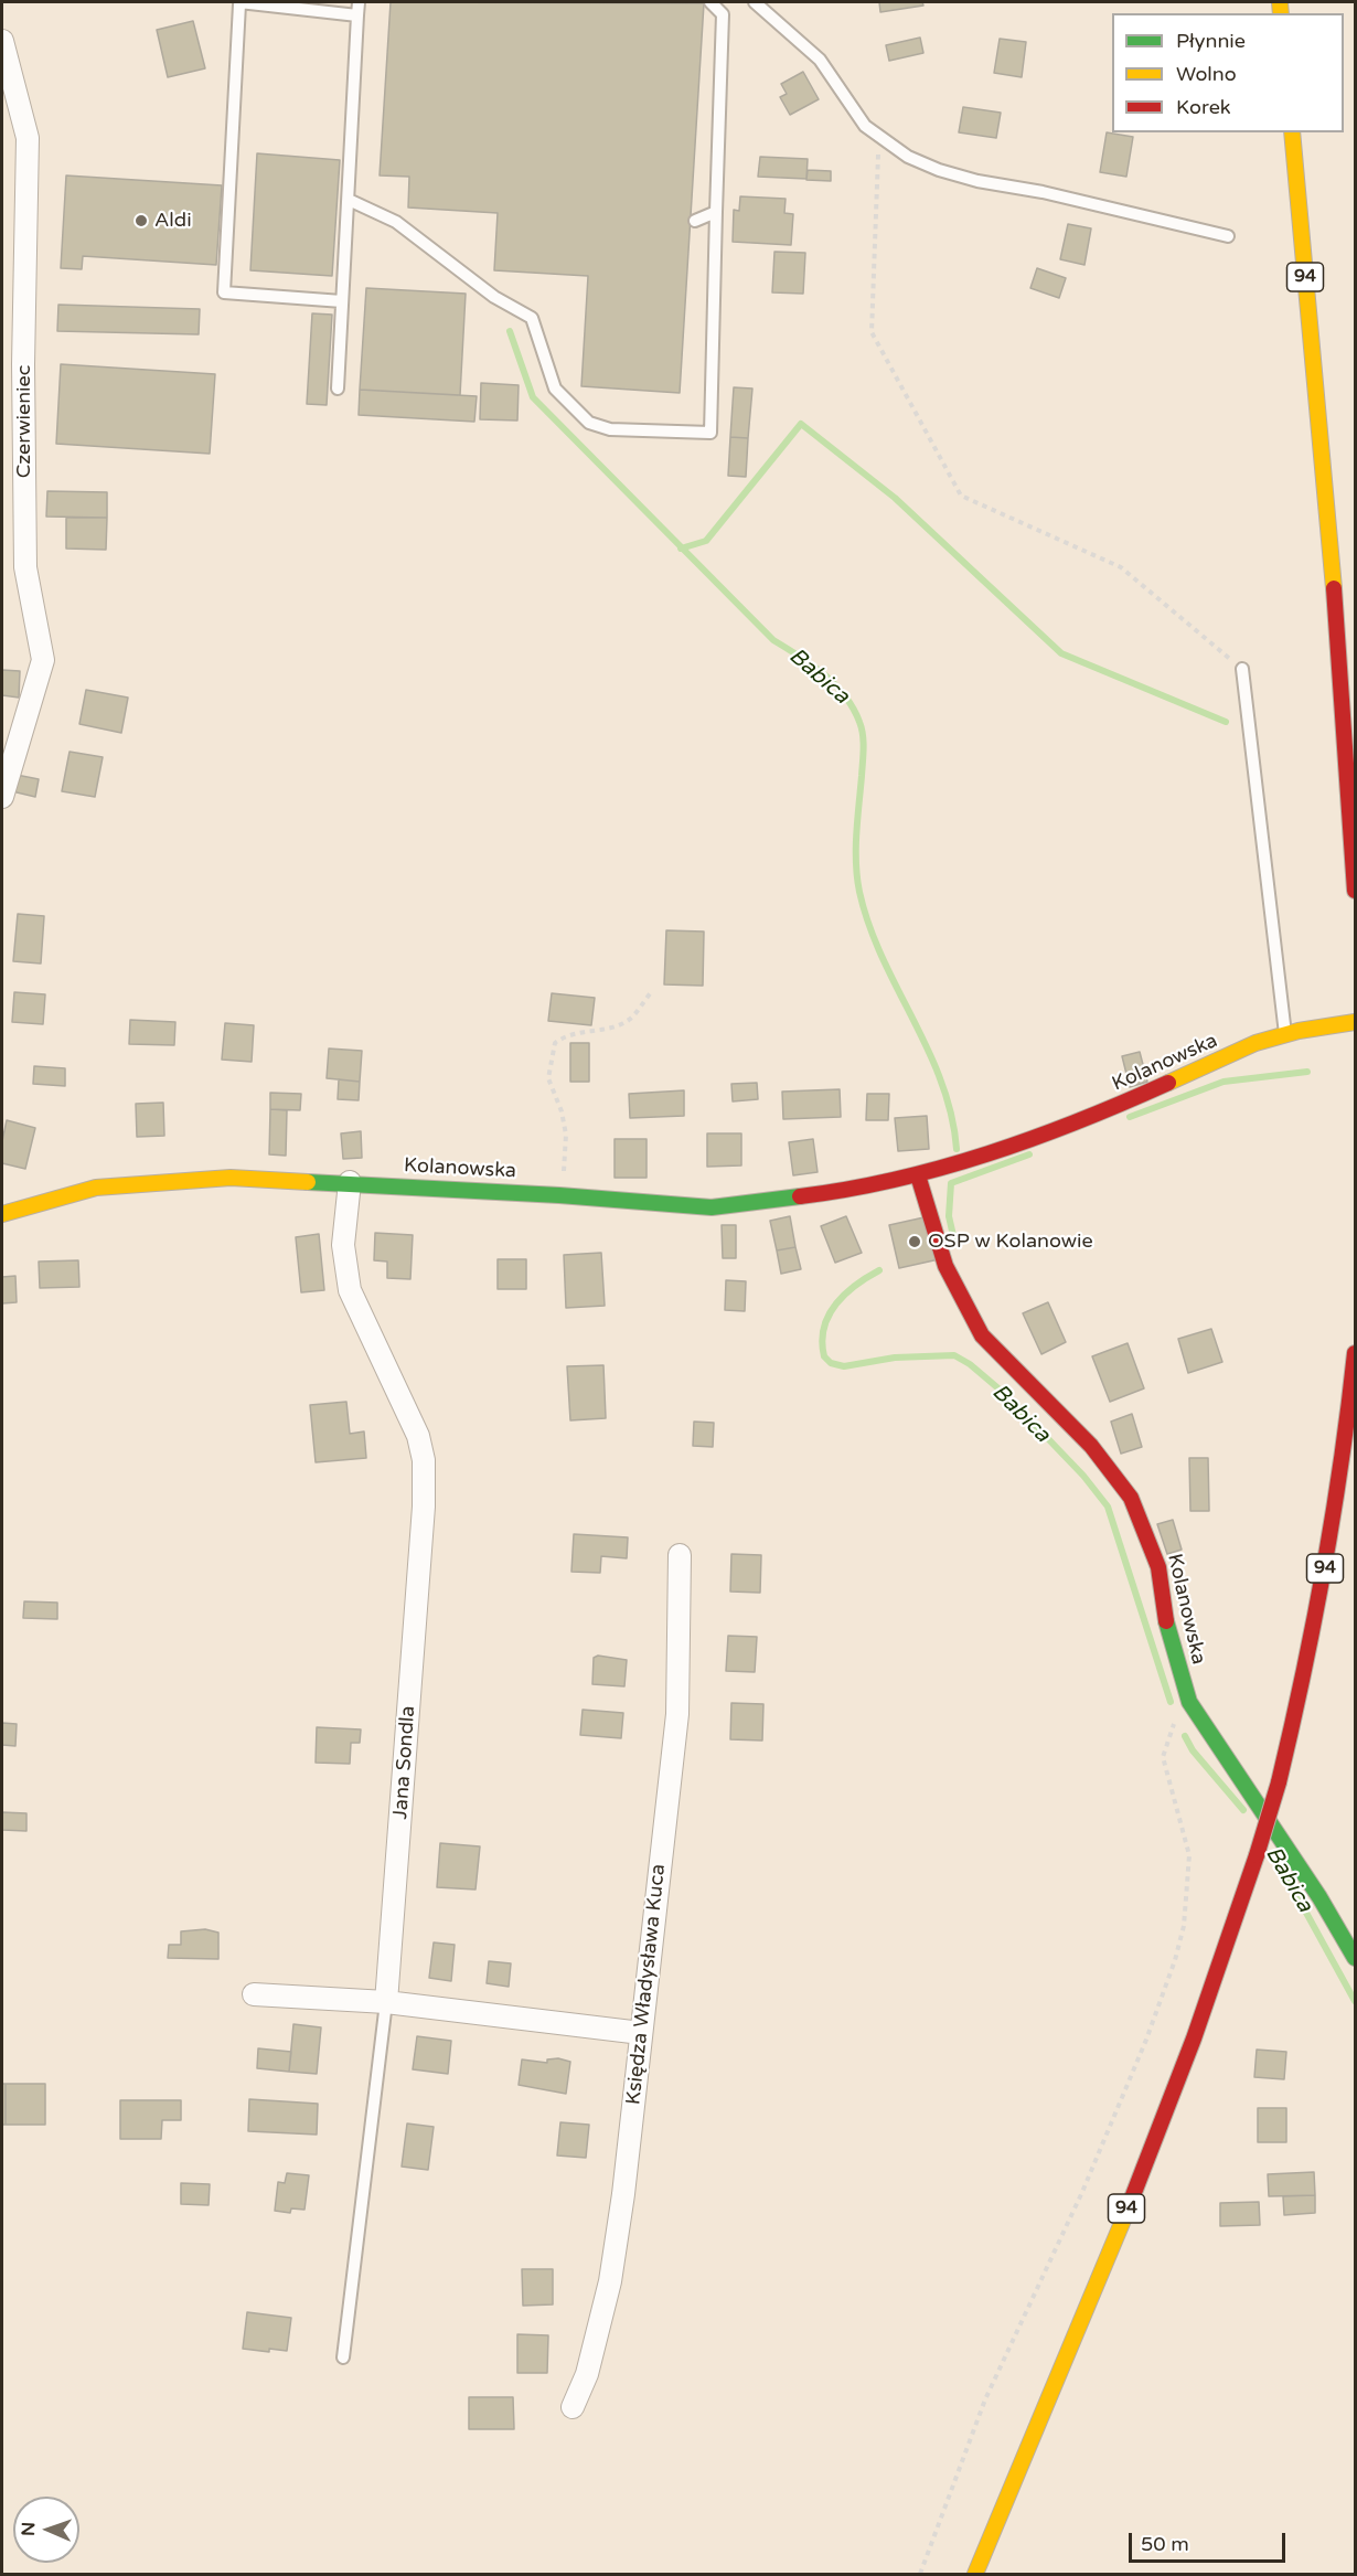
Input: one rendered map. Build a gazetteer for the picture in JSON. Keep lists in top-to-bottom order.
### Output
{
  "streets": {
    "street": [
      "94",
      "Czerwieniec",
      "Kolanowska",
      "Jana Sondla",
      "Księdza Władysława Kuca"
    ]
  },
  "crossings": [
    ["Kolanowska", "Jana Sondla"]
  ],
  "water": ["Babica"],
  "places": ["Aldi", "OSP w Kolanowie"],
  "legend": ["Płynnie", "Wolno", "Korek"],
  "scale_bar": "50 m",
  "north": "left"
}
